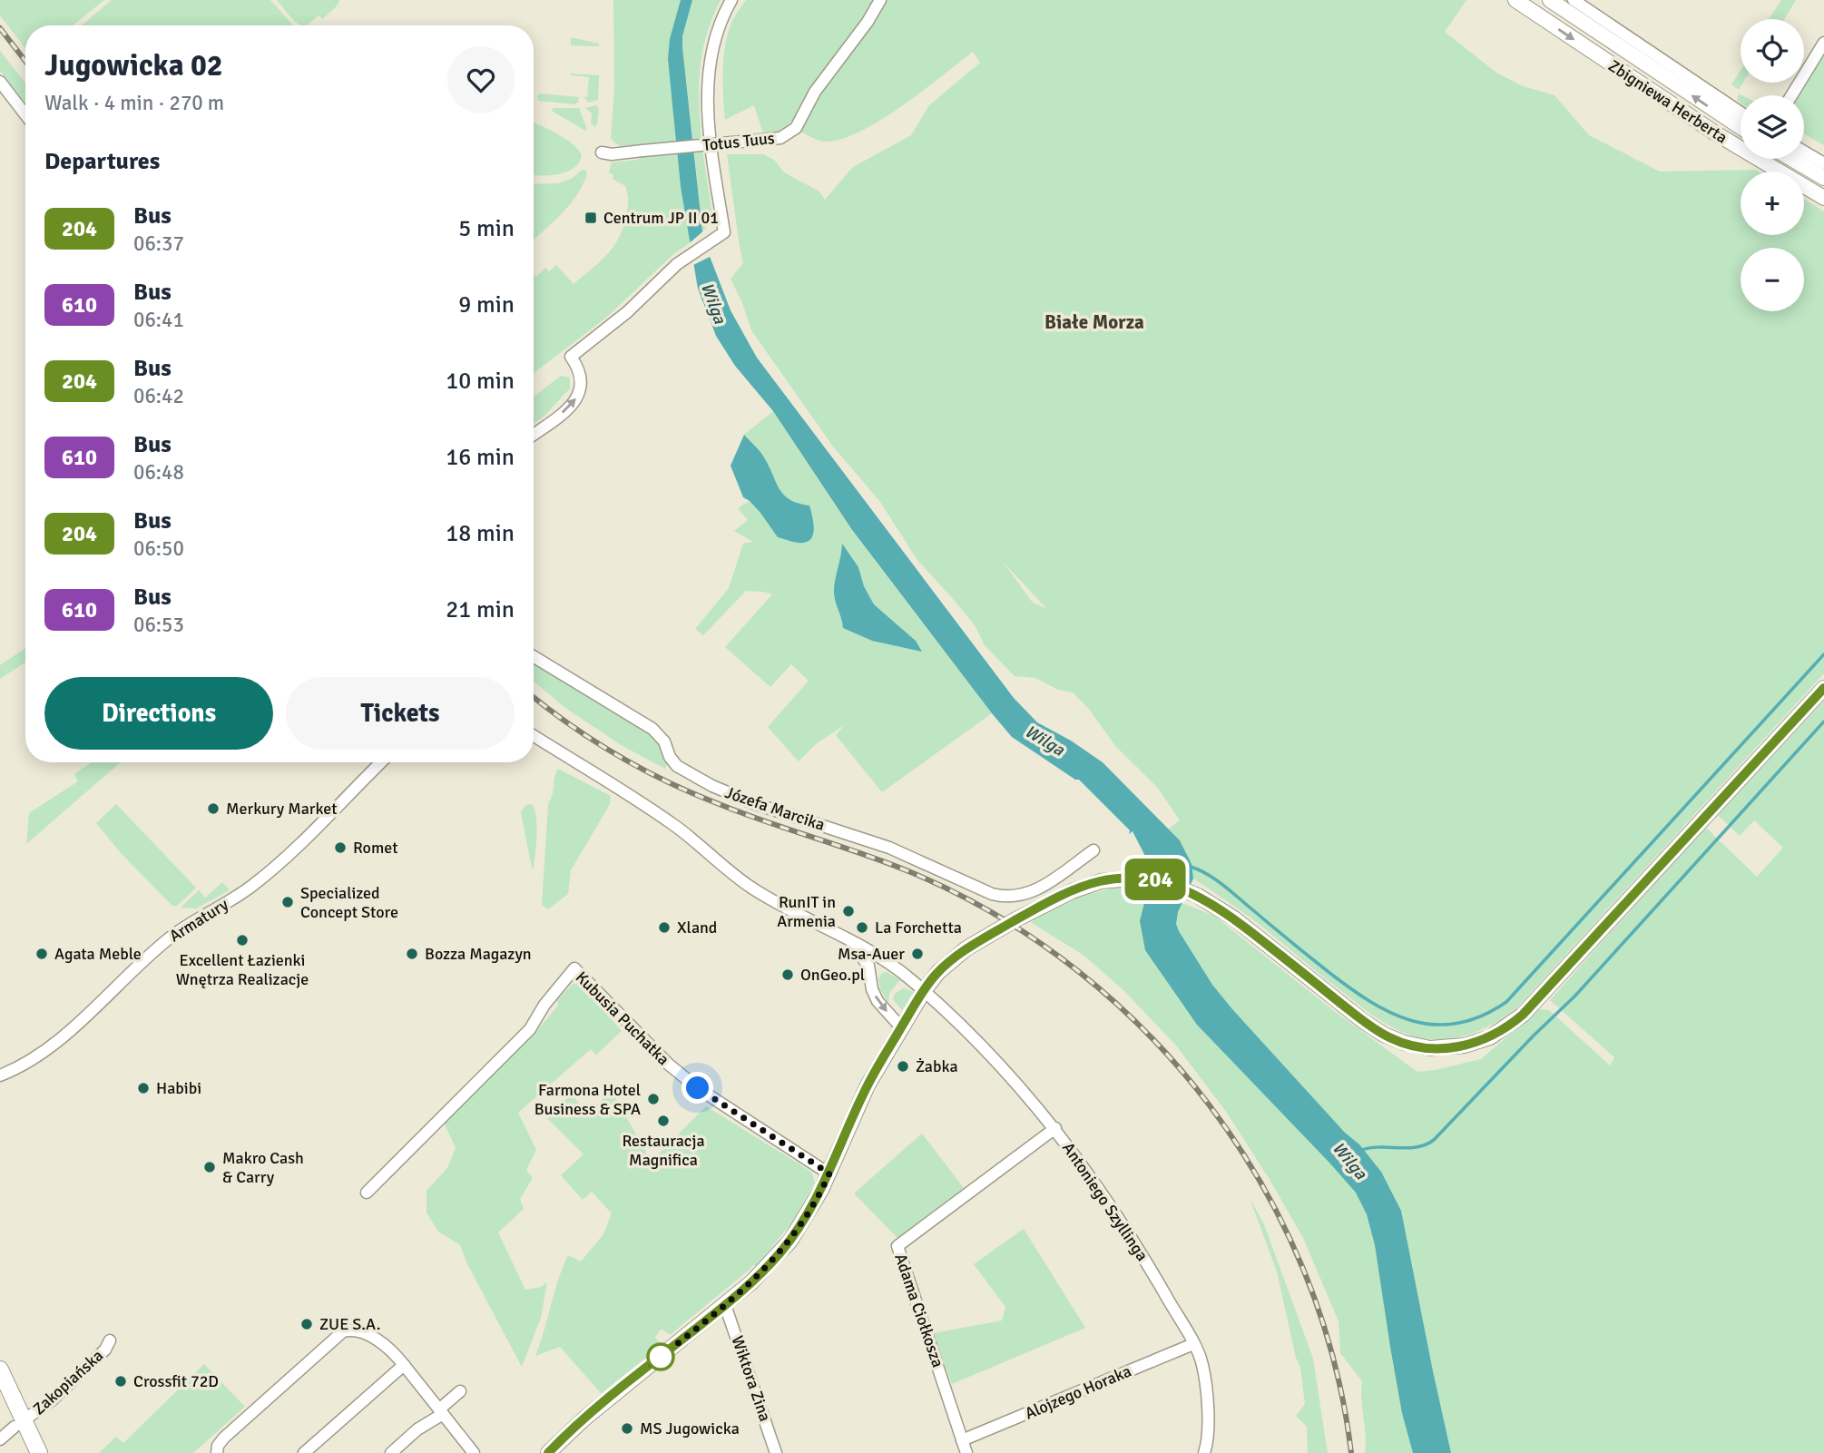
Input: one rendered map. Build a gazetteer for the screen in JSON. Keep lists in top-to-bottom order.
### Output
{
  "streets": {
    "main road": ["Zakopiańska"],
    "street": [
      "Zbigniewa Herberta",
      "Totus Tuus",
      "Józefa Marcika",
      "Armatury",
      "Kubusia Puchatka",
      "Antoniego Szyllinga",
      "Adama Ciołkosza",
      "Wiktora Zina",
      "Alojzego Horaka"
    ]
  },
  "crossings": [
    ["Antoniego Szyllinga", "Adama Ciołkosza"],
    ["Antoniego Szyllinga", "Alojzego Horaka"],
    ["Adama Ciołkosza", "Alojzego Horaka"]
  ],
  "districts": ["Białe Morza"],
  "water": ["Wilga"],
  "places": {
    "transit": ["Centrum JP II 01"],
    "other": [
      "Merkury Market",
      "Romet",
      "Specialized Concept Store",
      "RunIT in Armenia",
      "Xland",
      "La Forchetta",
      "Excellent Łazienki Wnętrza Realizacje",
      "Agata Meble",
      "Bozza Magazyn",
      "Msa-Auer",
      "OnGeo.pl",
      "Żabka",
      "Habibi",
      "Farmona Hotel Business & SPA",
      "Restauracja Magnifica",
      "Makro Cash & Carry",
      "ZUE S.A.",
      "Crossfit 72D",
      "MS Jugowicka"
    ]
  },
  "lines": ["bus line 204"],
  "page": {
    "on_map": "204",
    "map_buttons": ["+", "−"],
    "heading": [
      ["Jugowicka 02", "Walk · 4 min · 270 m"],
      "Departures"
    ],
    "list": [
      {
        "mark": "204",
        "name": "Bus",
        "note": "06:37",
        "value": "5 min"
      },
      {
        "mark": "610",
        "name": "Bus",
        "note": "06:41",
        "value": "9 min"
      },
      {
        "mark": "204",
        "name": "Bus",
        "note": "06:42",
        "value": "10 min"
      },
      {
        "mark": "610",
        "name": "Bus",
        "note": "06:48",
        "value": "16 min"
      },
      {
        "mark": "204",
        "name": "Bus",
        "note": "06:50",
        "value": "18 min"
      },
      {
        "mark": "610",
        "name": "Bus",
        "note": "06:53",
        "value": "21 min"
      }
    ],
    "buttons": ["Directions", "Tickets"]
  }
}
